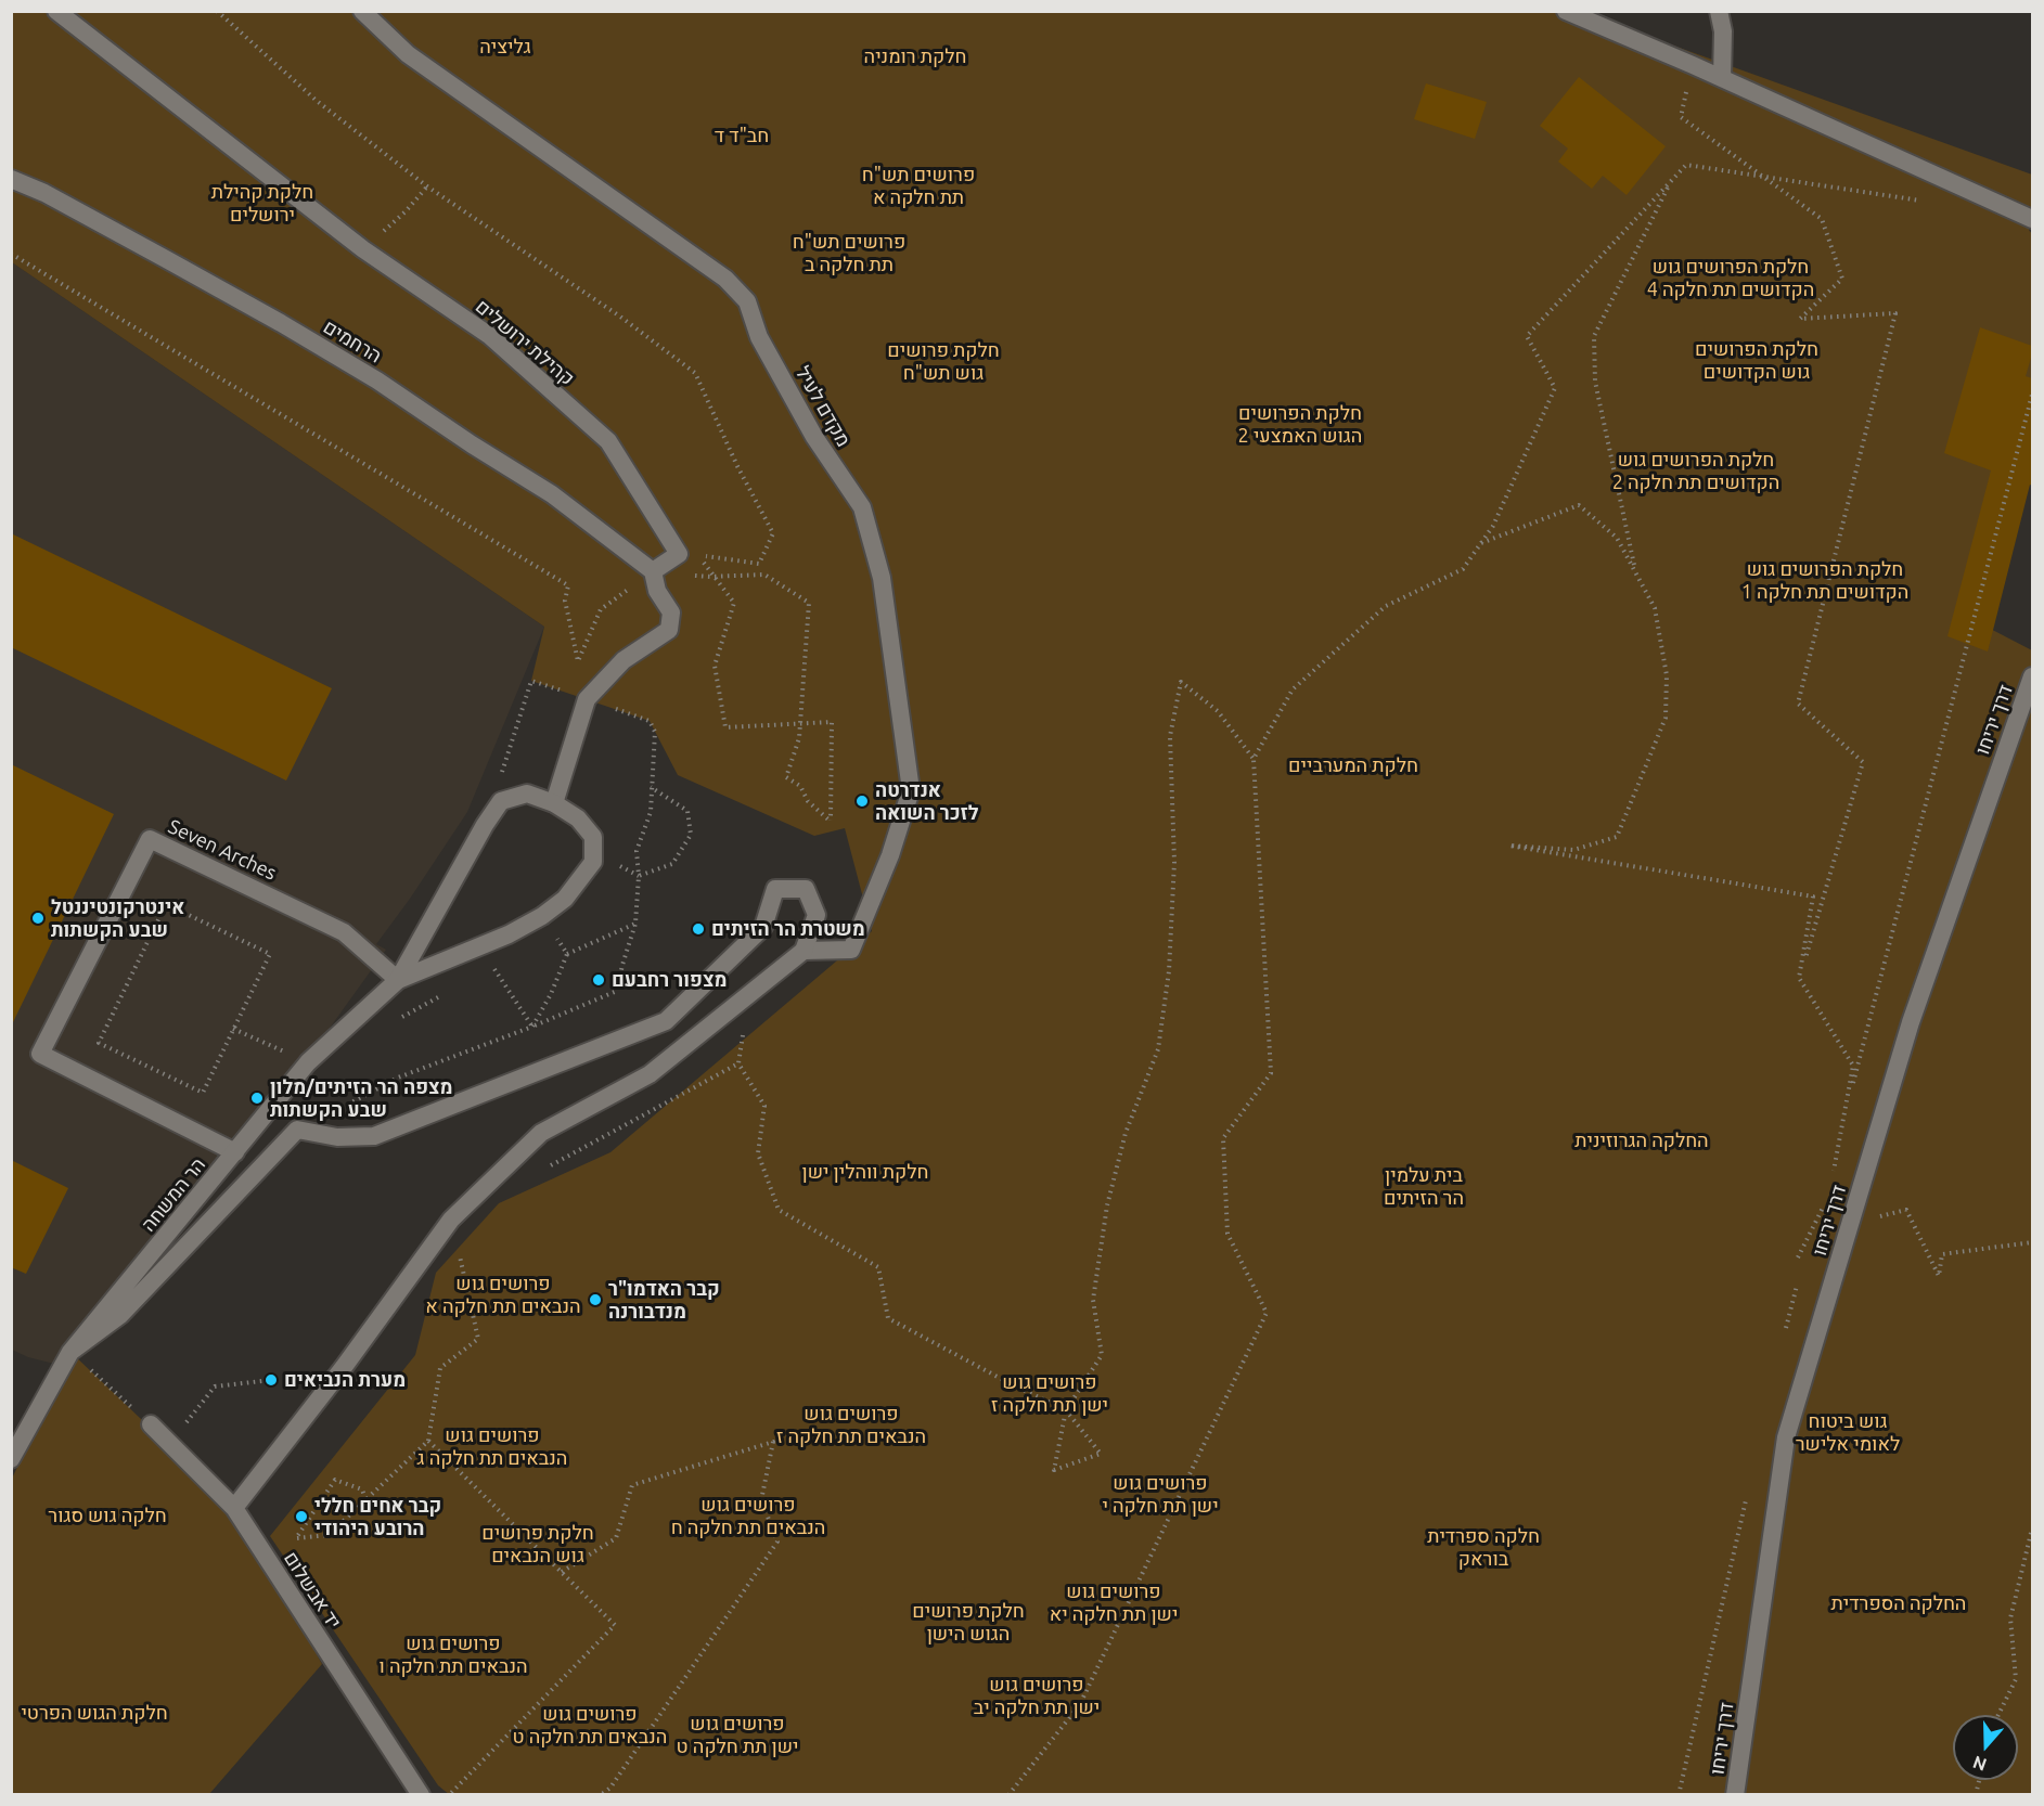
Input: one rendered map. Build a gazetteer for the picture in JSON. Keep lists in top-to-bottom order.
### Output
{
  "streets": {
    "street": [
      "הרחמים",
      "קהילת ירושלים",
      "מקדם לעיל",
      "דרך יריחו",
      "Seven Arches",
      "הר המשחה",
      "יד אבשלום"
    ]
  },
  "crossings": [
    ["הרחמים", "קהילת ירושלים"],
    ["Seven Arches", "הר המשחה"]
  ],
  "parks": [
    "גליציה",
    "חלקת רומניה",
    "חב\"ד ד",
    "פרושים תש\"ח תת חלקה א",
    "חלקת קהילת ירושלים",
    "פרושים תש\"ח תת חלקה ב",
    "חלקת הפרושים גוש הקדושים תת חלקה 4",
    "חלקת הפרושים גוש הקדושים",
    "חלקת פרושים גוש תש\"ח",
    "חלקת הפרושים הגוש האמצעי 2",
    "חלקת הפרושים גוש הקדושים תת חלקה 2",
    "חלקת הפרושים גוש הקדושים תת חלקה 1",
    "חלקת המערביים",
    "החלקה הגרוזינית",
    "חלקת ווהלין ישן",
    "בית עלמין הר הזיתים",
    "פרושים גוש הנבאים תת חלקה א",
    "פרושים גוש ישן תת חלקה ז",
    "פרושים גוש הנבאים תת חלקה ז",
    "גוש ביטוח לאומי אלישר",
    "פרושים גוש הנבאים תת חלקה ג",
    "פרושים גוש ישן תת חלקה י",
    "פרושים גוש הנבאים תת חלקה ח",
    "חלקה גוש סגור",
    "חלקת פרושים גוש הנבאים",
    "חלקה ספרדית בוראק",
    "פרושים גוש ישן תת חלקה יא",
    "החלקה הספרדית",
    "חלקת פרושים הגוש הישן",
    "פרושים גוש הנבאים תת חלקה ו",
    "פרושים גוש ישן תת חלקה יב",
    "חלקת הגוש הפרטי",
    "פרושים גוש הנבאים תת חלקה ט",
    "פרושים גוש ישן תת חלקה ט"
  ],
  "places": [
    "אנדרטה לזכר השואה",
    "אינטרקונטיננטל שבע הקשתות",
    "משטרת הר הזיתים",
    "מצפור רחבעם",
    "מצפה הר הזיתים/מלון שבע הקשתות",
    "קבר האדמו\"ר מנדבורנה",
    "מערת הנביאים",
    "קבר אחים חללי הרובע היהודי"
  ],
  "north": "bottom"
}
